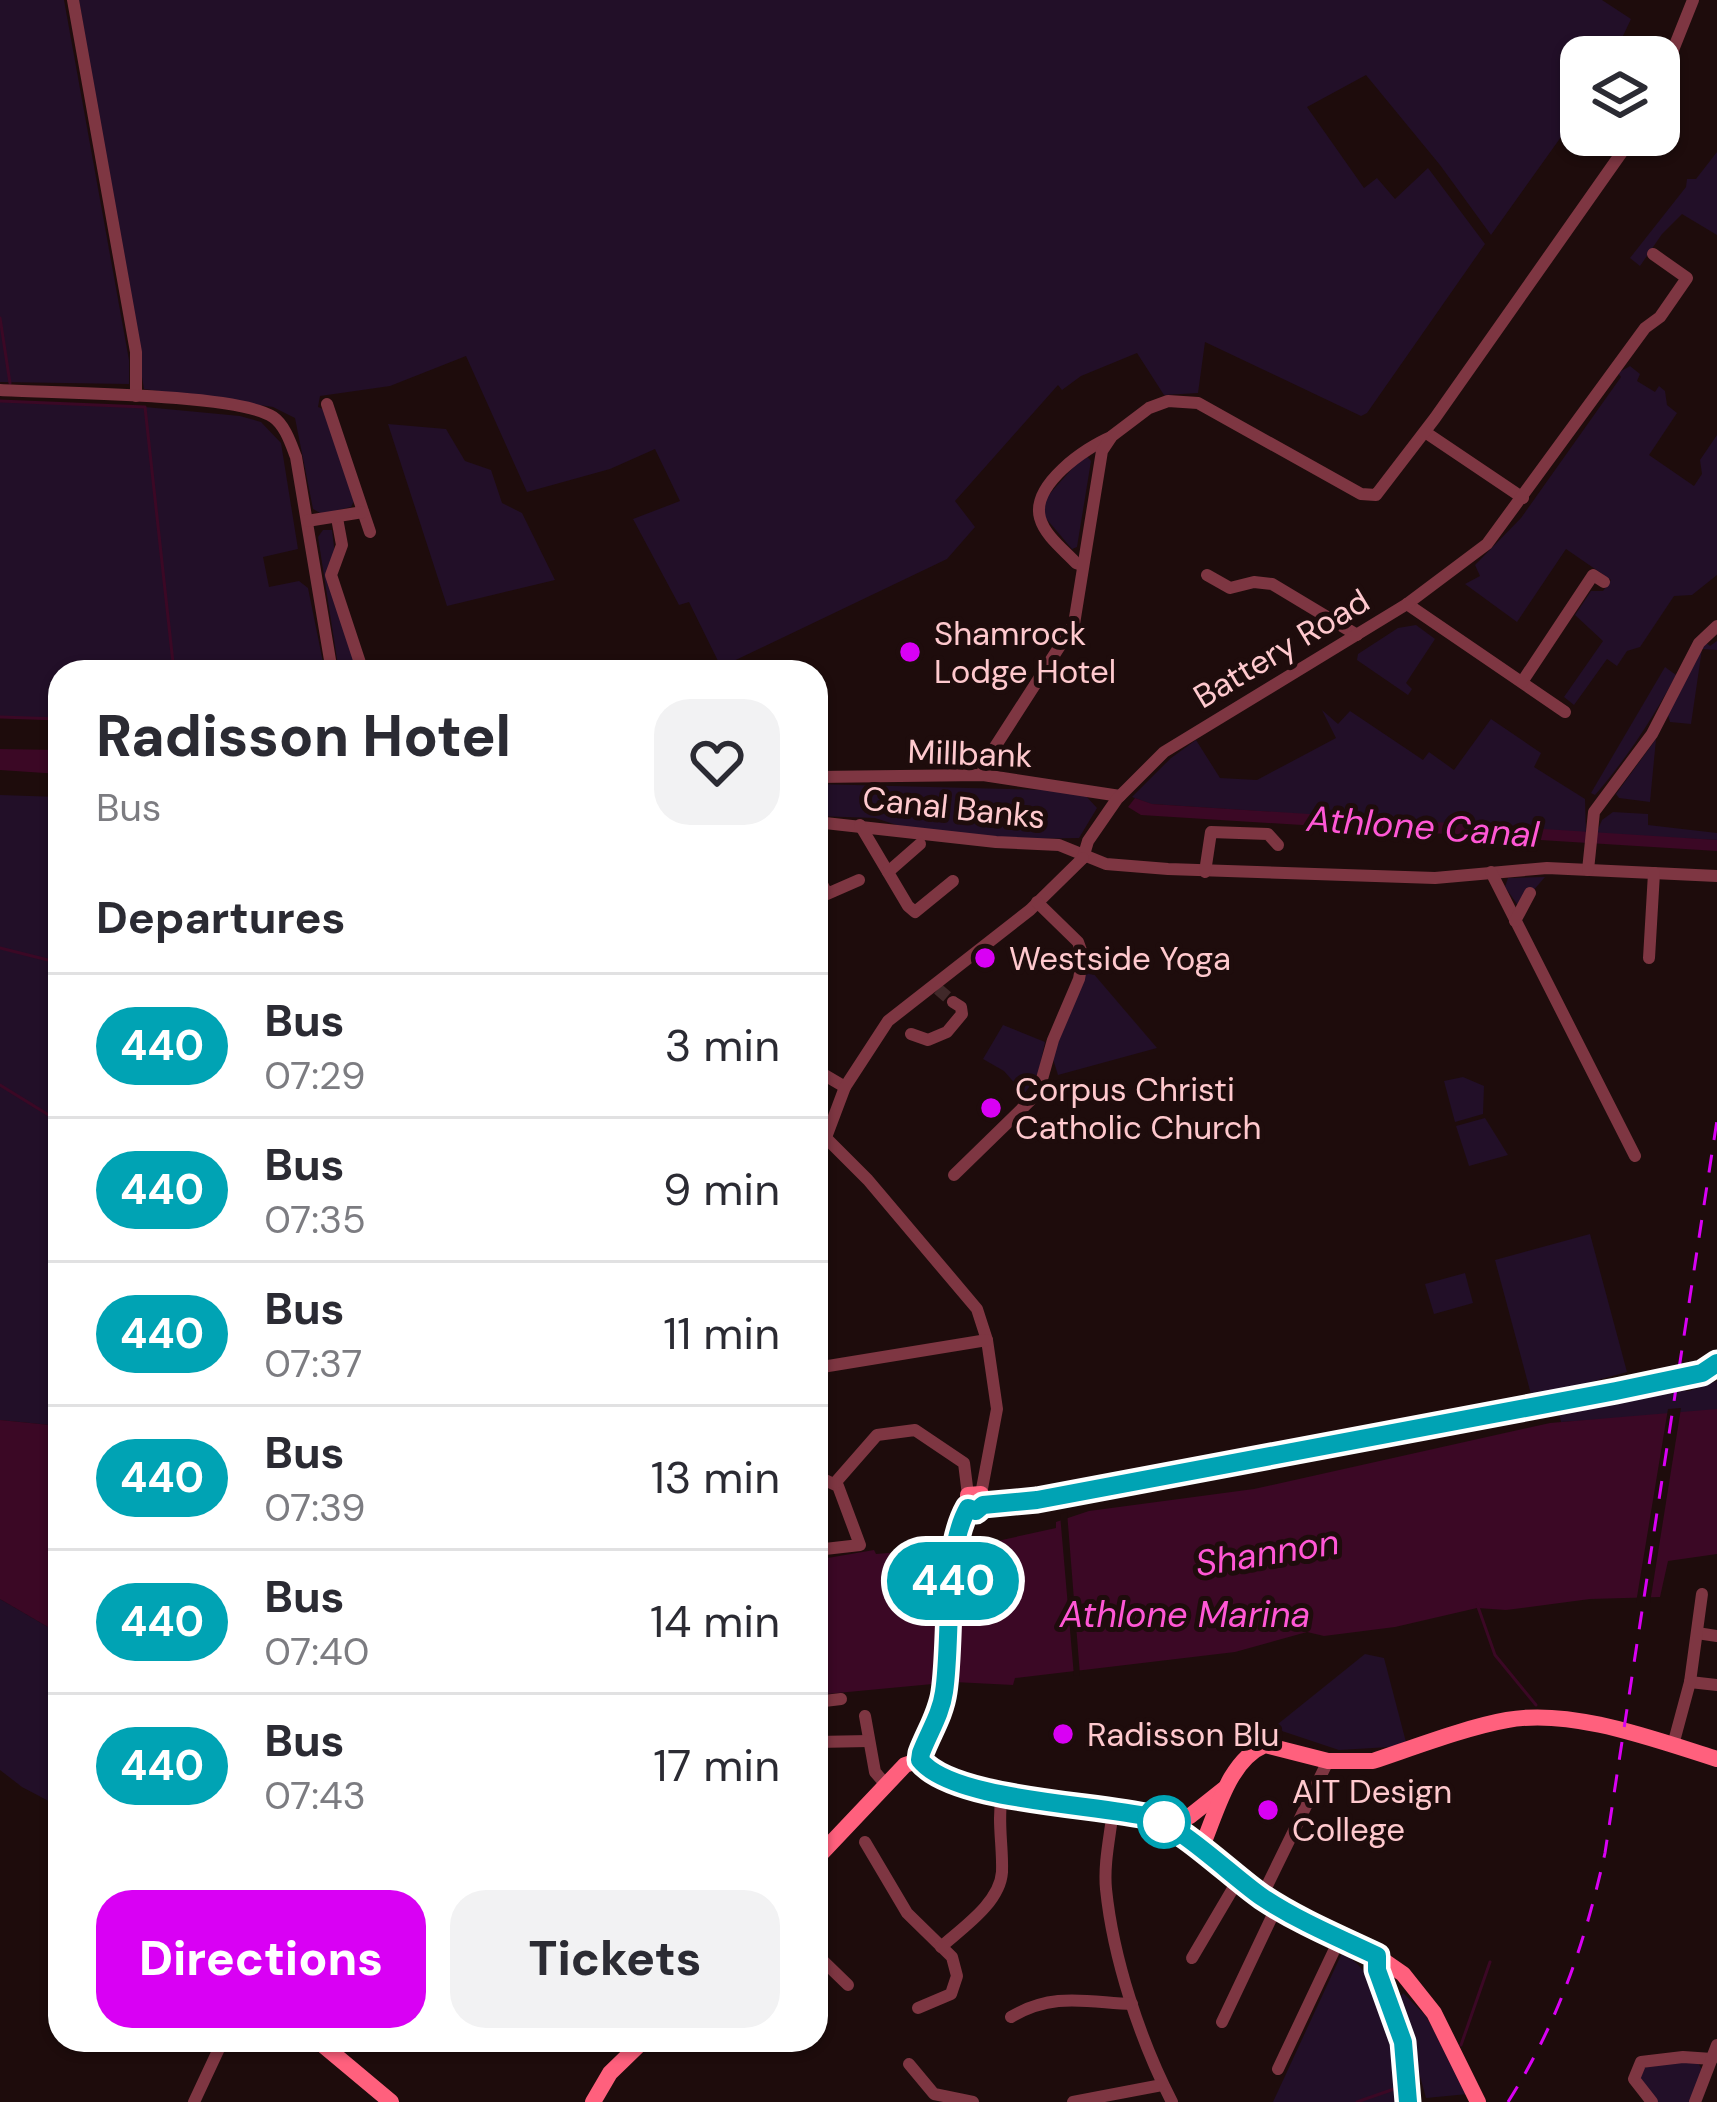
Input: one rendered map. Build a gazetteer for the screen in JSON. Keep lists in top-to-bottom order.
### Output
{
  "streets": {
    "street": ["Battery Road", "Millbank", "Canal Banks"]
  },
  "crossings": [
    ["Battery Road", "Millbank"],
    ["Battery Road", "Canal Banks"]
  ],
  "water": ["Athlone Canal", "Shannon", "Athlone Marina"],
  "places": [
    "Shamrock Lodge Hotel",
    "Westside Yoga",
    "Corpus Christi Catholic Church",
    "Radisson Blu",
    "AIT Design College"
  ],
  "lines": ["bus line 440"],
  "page": {
    "on_map": "440",
    "heading": [
      ["Radisson Hotel", "Bus"],
      "Departures"
    ],
    "list": [
      {
        "mark": "440",
        "name": "Bus",
        "note": "07:29",
        "value": "3 min"
      },
      {
        "mark": "440",
        "name": "Bus",
        "note": "07:35",
        "value": "9 min"
      },
      {
        "mark": "440",
        "name": "Bus",
        "note": "07:37",
        "value": "11 min"
      },
      {
        "mark": "440",
        "name": "Bus",
        "note": "07:39",
        "value": "13 min"
      },
      {
        "mark": "440",
        "name": "Bus",
        "note": "07:40",
        "value": "14 min"
      },
      {
        "mark": "440",
        "name": "Bus",
        "note": "07:43",
        "value": "17 min"
      }
    ],
    "buttons": ["Directions", "Tickets"]
  }
}
